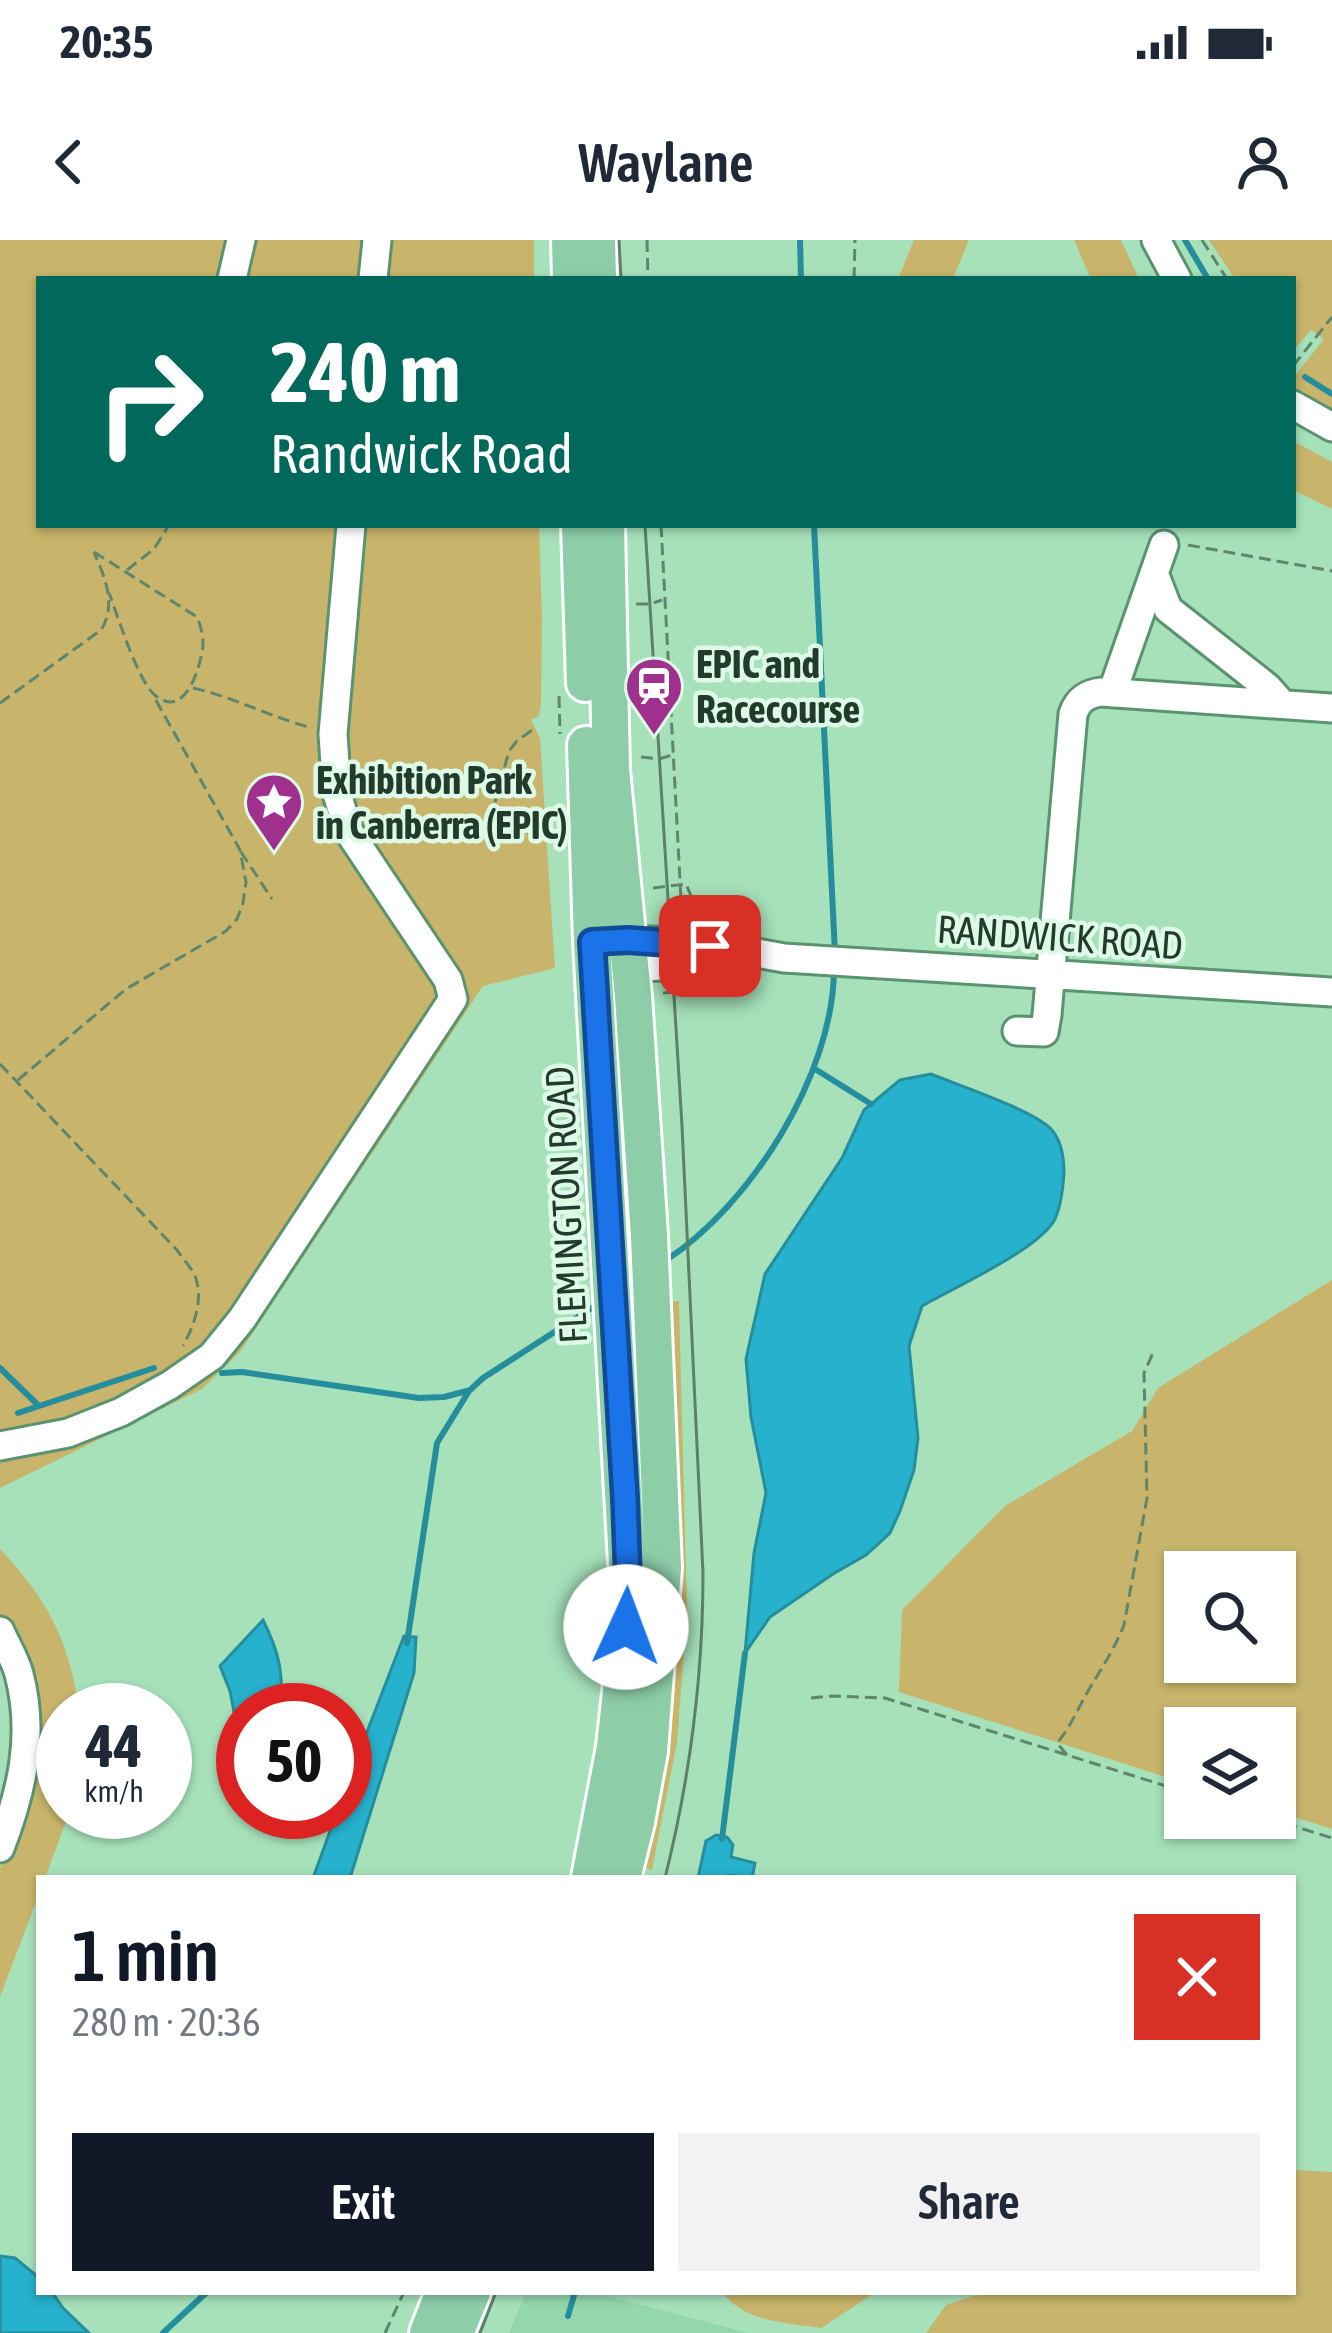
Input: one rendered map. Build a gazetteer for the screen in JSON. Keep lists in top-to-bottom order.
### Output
{
  "streets": {
    "main road": ["FLEMINGTON ROAD"],
    "street": ["RANDWICK ROAD"]
  },
  "crossings": [
    ["RANDWICK ROAD", "FLEMINGTON ROAD"]
  ],
  "places": {
    "station": ["EPIC and Racecourse"],
    "place": ["Exhibition Park in Canberra (EPIC)"]
  },
  "page": {
    "status": "20:35",
    "header": "Waylane",
    "turn": ["240 m", "Randwick Road"],
    "speed": "44 km/h",
    "limit": "50",
    "heading": ["1 min", "280 m · 20:36"],
    "buttons": ["Exit", "Share"]
  }
}
